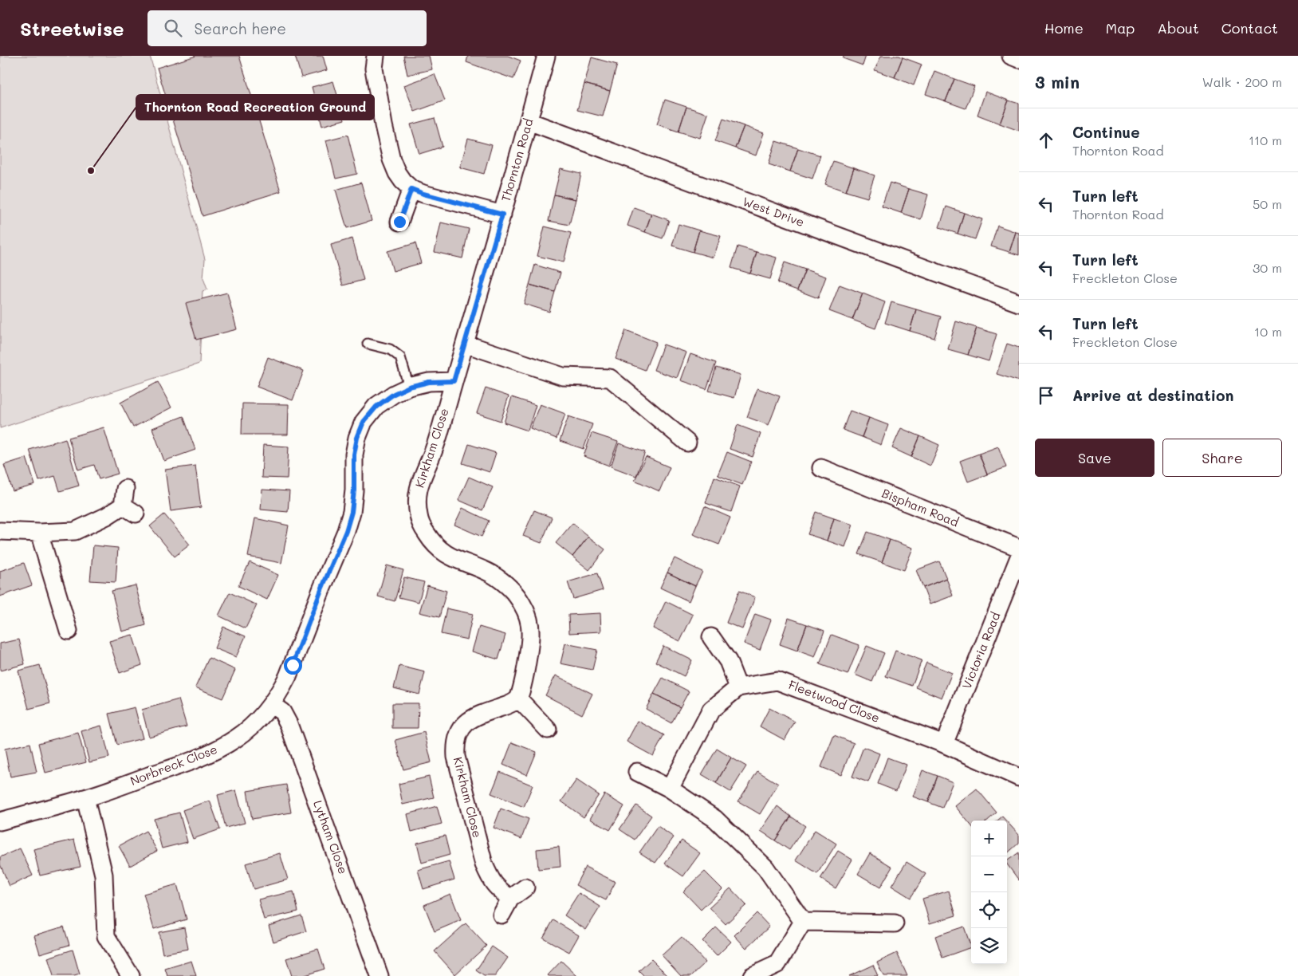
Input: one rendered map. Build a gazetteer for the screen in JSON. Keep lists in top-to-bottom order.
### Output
{
  "streets": {
    "street": [
      "Thornton Road",
      "West Drive",
      "Kirkham Close",
      "Bispham Road",
      "Victoria Road",
      "Fleetwood Close",
      "Norbreck Close",
      "Lytham Close"
    ]
  },
  "crossings": [
    ["Thornton Road", "West Drive"],
    ["Thornton Road", "Kirkham Close"],
    ["Victoria Road", "Fleetwood Close"],
    ["Norbreck Close", "Lytham Close"]
  ],
  "places": ["Thornton Road Recreation Ground"],
  "page": {
    "header": "Streetwise",
    "search": "Search here",
    "nav": [
      "Home",
      "Map",
      "About",
      "Contact"
    ],
    "heading": ["3 min", "Walk · 200 m"],
    "list": [
      ["Continue", "Thornton Road", "110 m"],
      ["Turn left", "Thornton Road", "50 m"],
      ["Turn left", "Freckleton Close", "30 m"],
      ["Turn left", "Freckleton Close", "10 m"],
      "Arrive at destination"
    ],
    "buttons": ["Save", "Share"],
    "map_buttons": ["+", "−"]
  }
}
